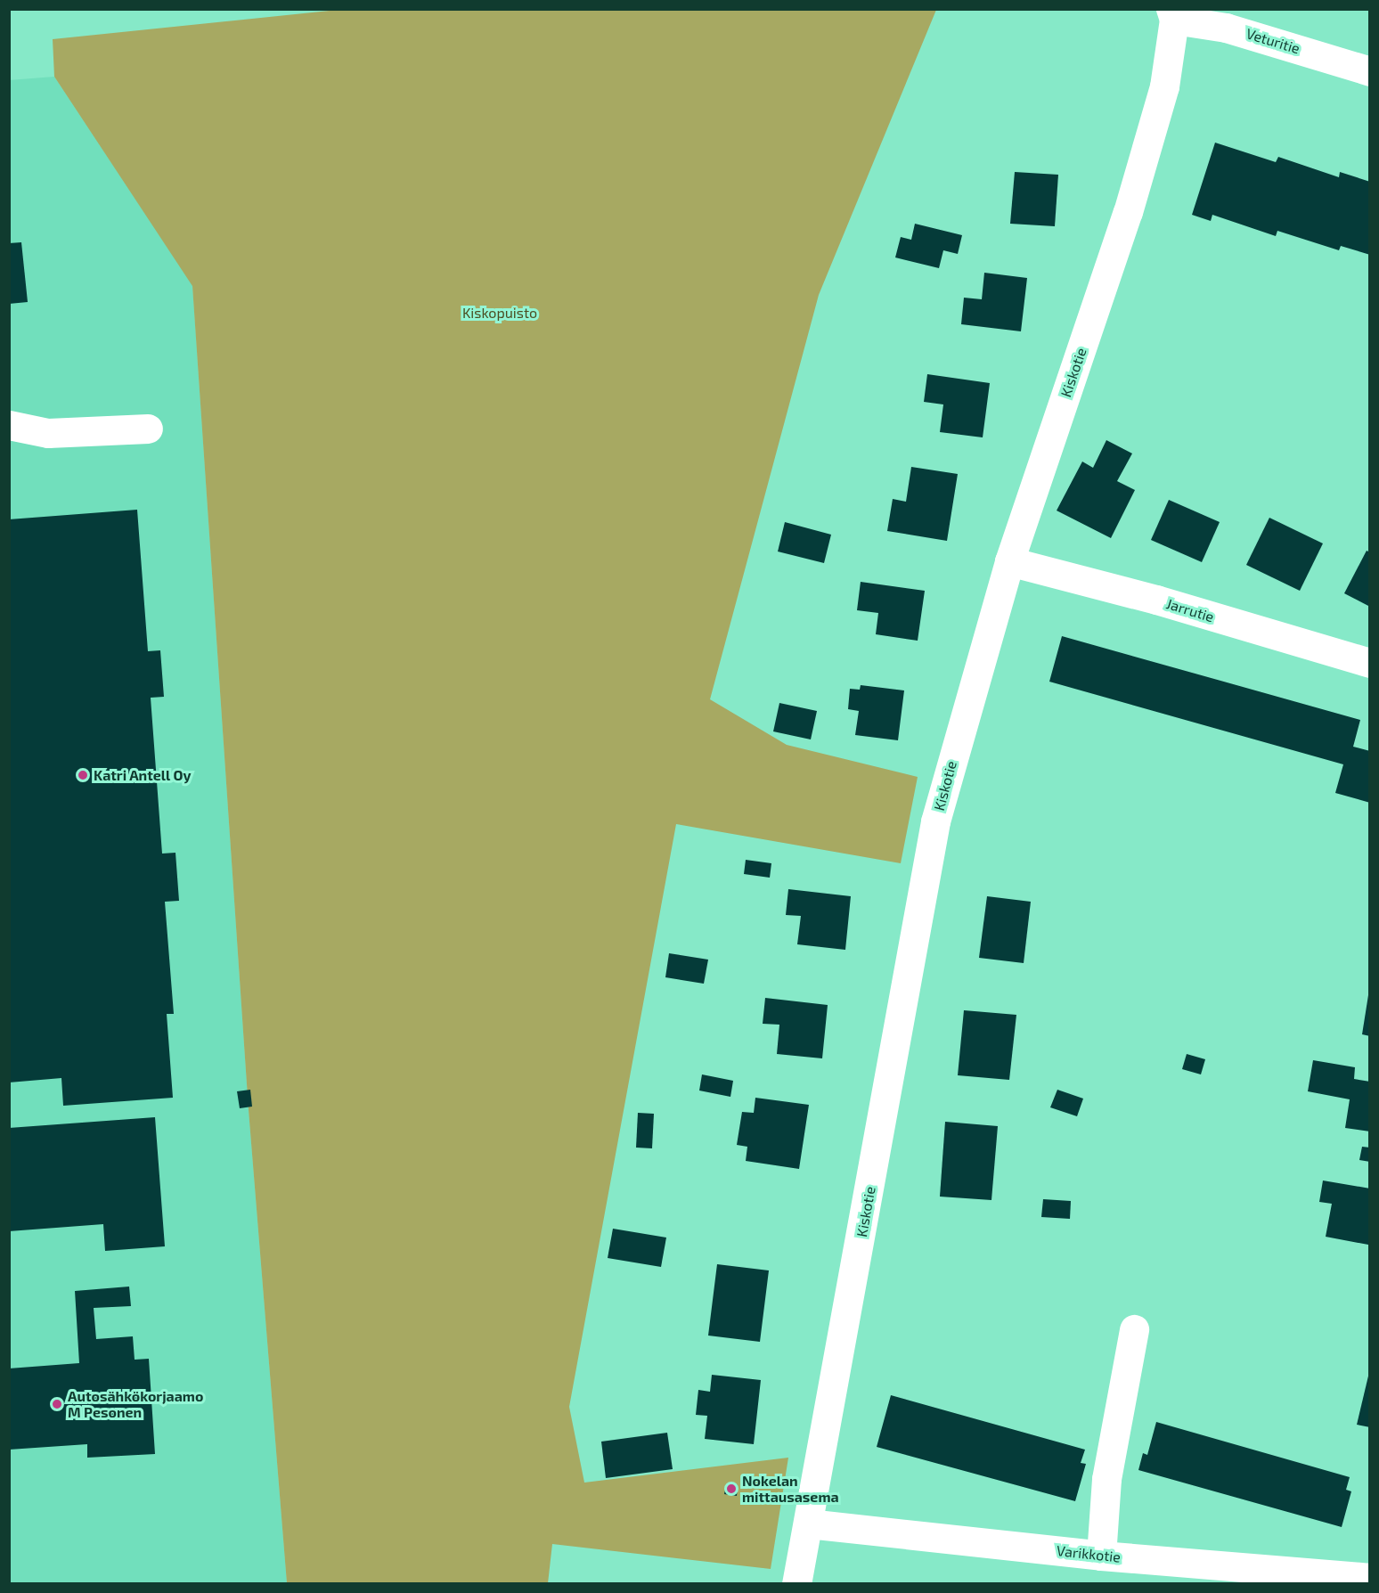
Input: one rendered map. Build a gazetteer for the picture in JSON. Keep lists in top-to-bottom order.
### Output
{
  "streets": {
    "street": [
      "Veturitie",
      "Kiskotie",
      "Jarrutie",
      "Varikkotie"
    ]
  },
  "crossings": [
    ["Veturitie", "Kiskotie"],
    ["Kiskotie", "Jarrutie"],
    ["Kiskotie", "Varikkotie"]
  ],
  "parks": ["Kiskopuisto"],
  "places": ["Katri Antell Oy", "Autosähkökorjaamo M Pesonen", "Nokelan mittausasema"]
}
